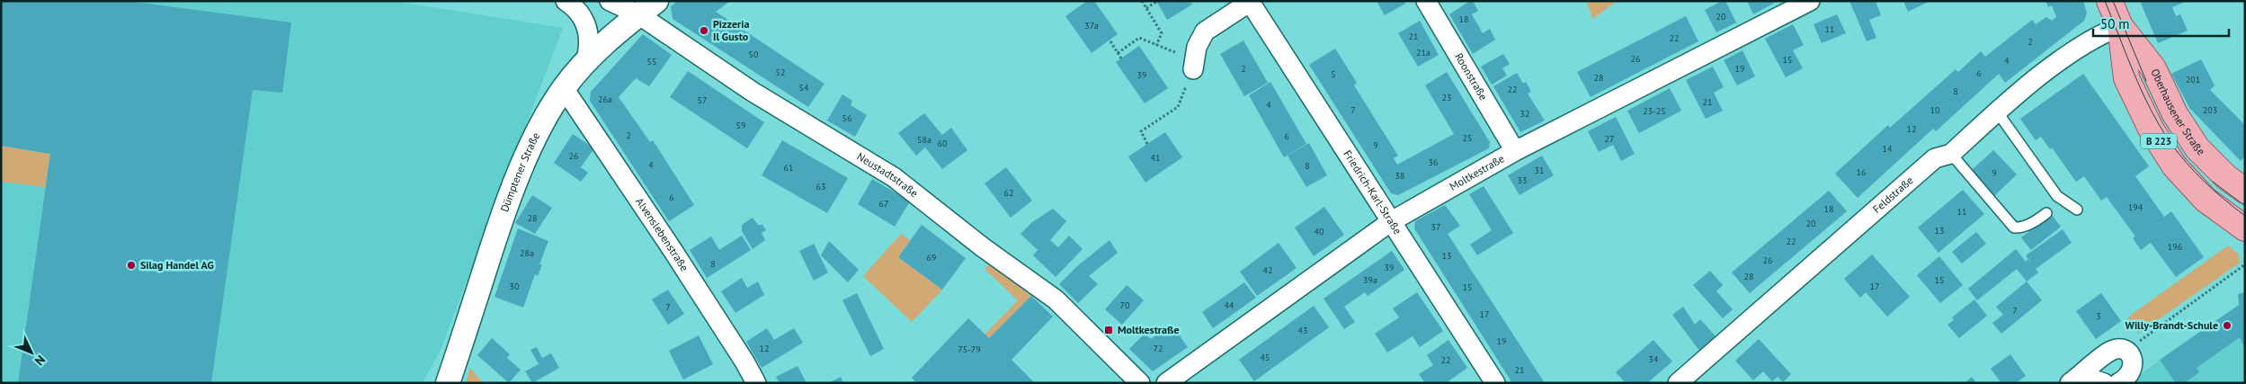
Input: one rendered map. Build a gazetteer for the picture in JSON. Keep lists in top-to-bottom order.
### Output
{
  "streets": {
    "main road": ["Oberhausener Straße", "B 223"],
    "street": [
      "Roonstraße",
      "Dümptener Straße",
      "Moltkestraße",
      "Neustadtstraße",
      "Friedrich-Karl-Straße",
      "Feldstraße",
      "Alvenslebenstraße"
    ]
  },
  "crossings": [
    ["Roonstraße", "Moltkestraße"],
    ["Oberhausener Straße", "Feldstraße"],
    ["Dümptener Straße", "Neustadtstraße"],
    ["Dümptener Straße", "Alvenslebenstraße"],
    ["Moltkestraße", "Friedrich-Karl-Straße"]
  ],
  "places": {
    "other": ["Pizzeria Il Gusto", "Silag Handel AG", "Willy-Brandt-Schule"],
    "transit": ["Moltkestraße"]
  },
  "house_numbers": [
    "20",
    "18",
    "37a",
    "11",
    "21",
    "22",
    "2",
    "21a",
    "50",
    "26",
    "15",
    "4",
    "55",
    "2",
    "19",
    "52",
    "6",
    "5",
    "39",
    "28",
    "201",
    "54",
    "22",
    "8",
    "23",
    "26a",
    "57",
    "21",
    "4",
    "7",
    "10",
    "203",
    "23-25",
    "32",
    "56",
    "59",
    "12",
    "2",
    "6",
    "25",
    "27",
    "58a",
    "60",
    "9",
    "14",
    "26",
    "41",
    "36",
    "4",
    "8",
    "61",
    "31",
    "16",
    "9",
    "38",
    "33",
    "63",
    "62",
    "6",
    "67",
    "194",
    "18",
    "11",
    "28",
    "20",
    "37",
    "13",
    "40",
    "22",
    "196",
    "28a",
    "13",
    "69",
    "26",
    "8",
    "39",
    "42",
    "28",
    "39a",
    "15",
    "30",
    "17",
    "15",
    "70",
    "44",
    "7",
    "7",
    "17",
    "3",
    "43",
    "19",
    "12",
    "72",
    "75-79",
    "45",
    "34",
    "22",
    "21"
  ],
  "scale_bar": "50 m",
  "north": "bottom right"
}
